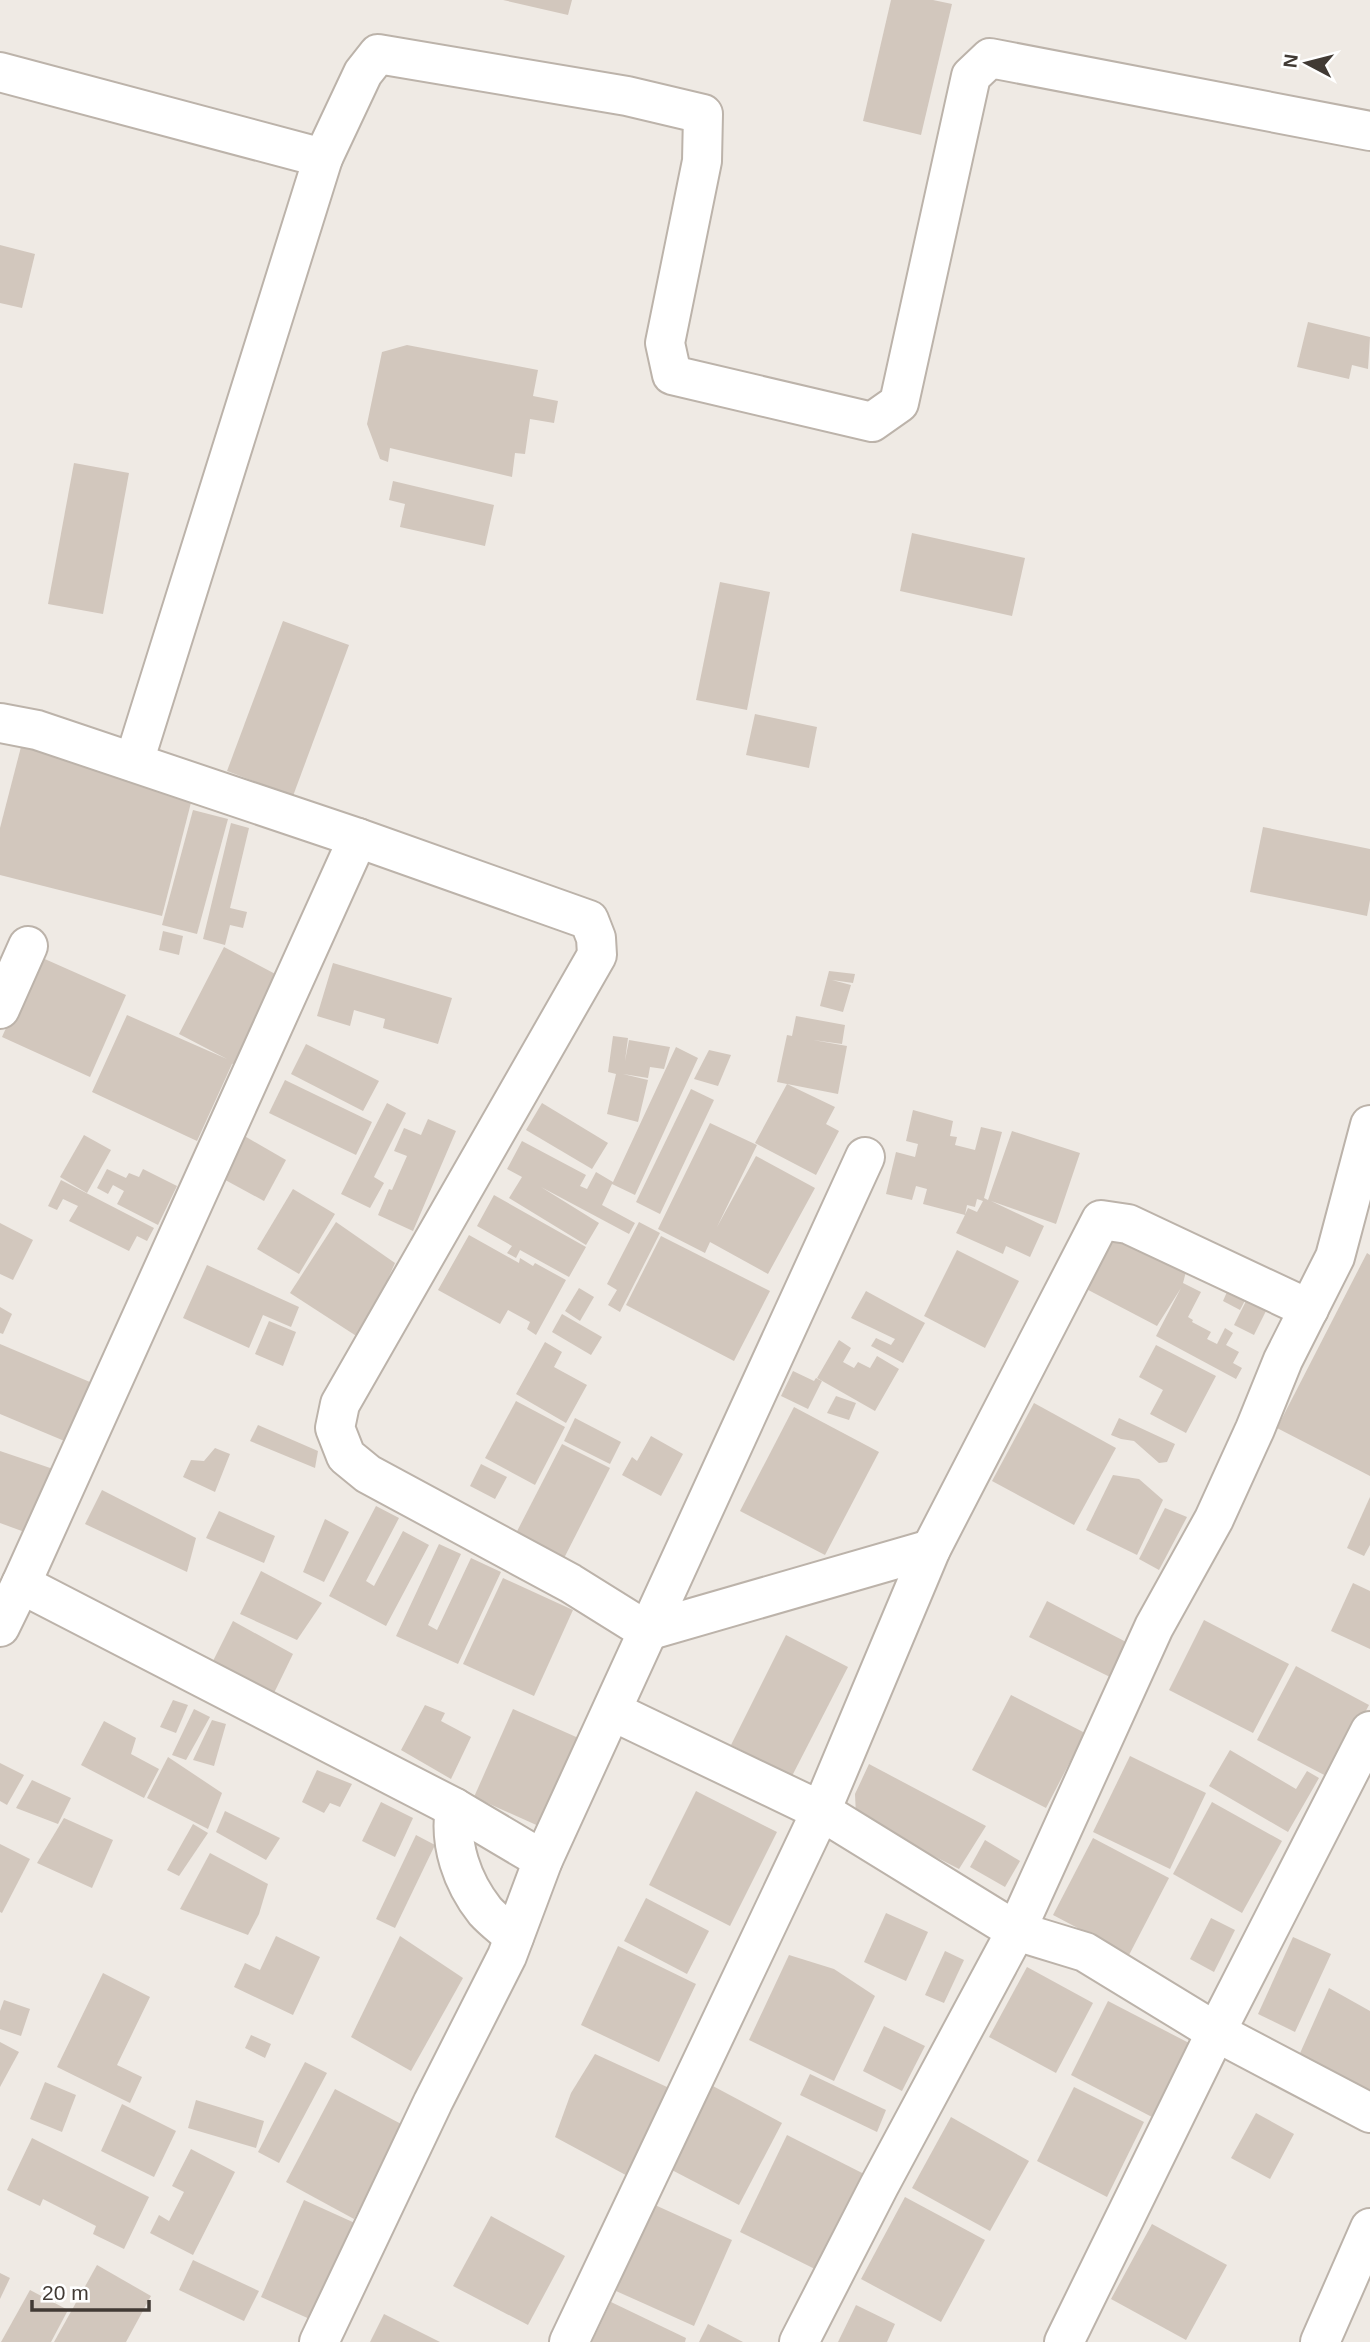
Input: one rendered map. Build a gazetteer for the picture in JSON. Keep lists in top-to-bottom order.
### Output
{
  "scale_bar": "20 m",
  "north": "left"
}
